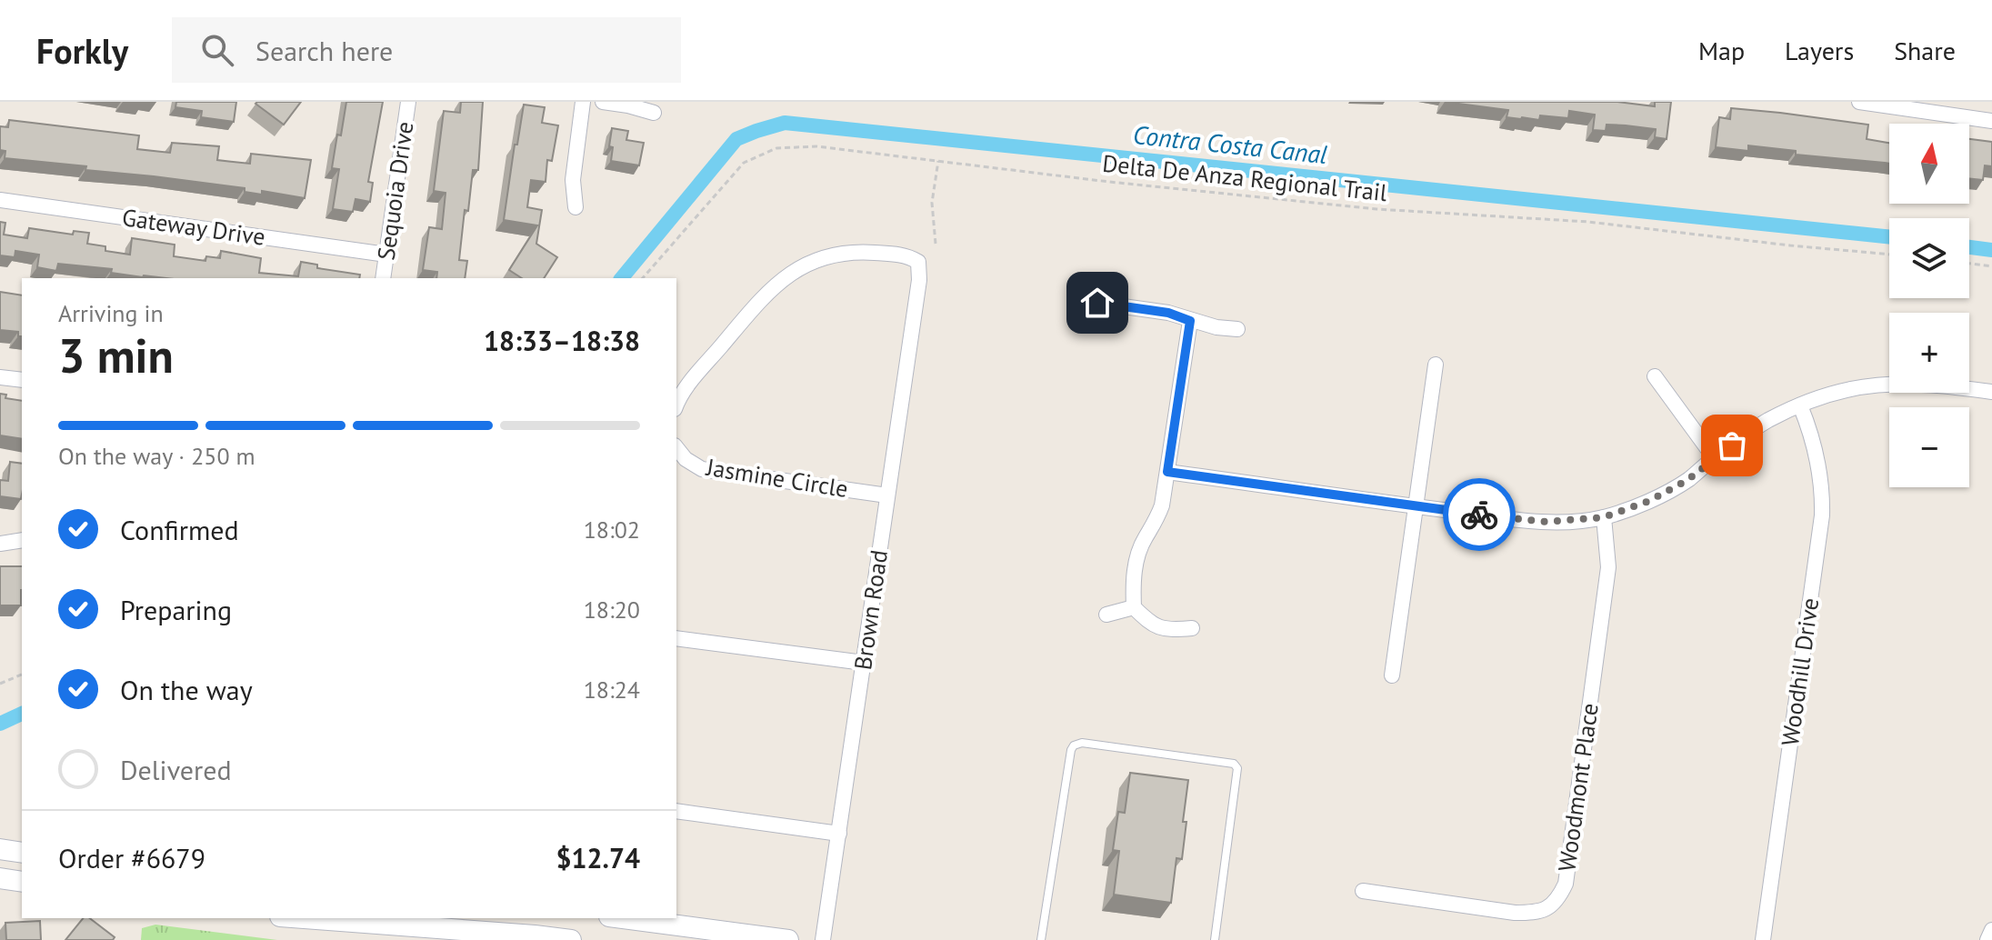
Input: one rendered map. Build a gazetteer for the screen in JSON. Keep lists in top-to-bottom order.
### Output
{
  "streets": {
    "street": [
      "Sequoia Drive",
      "Gateway Drive",
      "Jasmine Circle",
      "Brown Road",
      "Woodhill Drive",
      "Woodmont Place"
    ],
    "path": ["Delta De Anza Regional Trail"]
  },
  "crossings": [
    ["Sequoia Drive", "Gateway Drive"],
    ["Jasmine Circle", "Brown Road"]
  ],
  "water": ["Contra Costa Canal"],
  "north": "top",
  "page": {
    "header": "Forkly",
    "search": "Search here",
    "nav": ["Map", "Layers", "Share"],
    "map_buttons": ["+", "−"],
    "heading": ["3 min", "Arriving in", "18:33–18:38"],
    "panel": ["Order #6679", "$12.74"],
    "bar": "On the way · 250 m",
    "list": [
      ["Confirmed", "18:02"],
      ["Preparing", "18:20"],
      ["On the way", "18:24"],
      "Delivered"
    ]
  }
}
